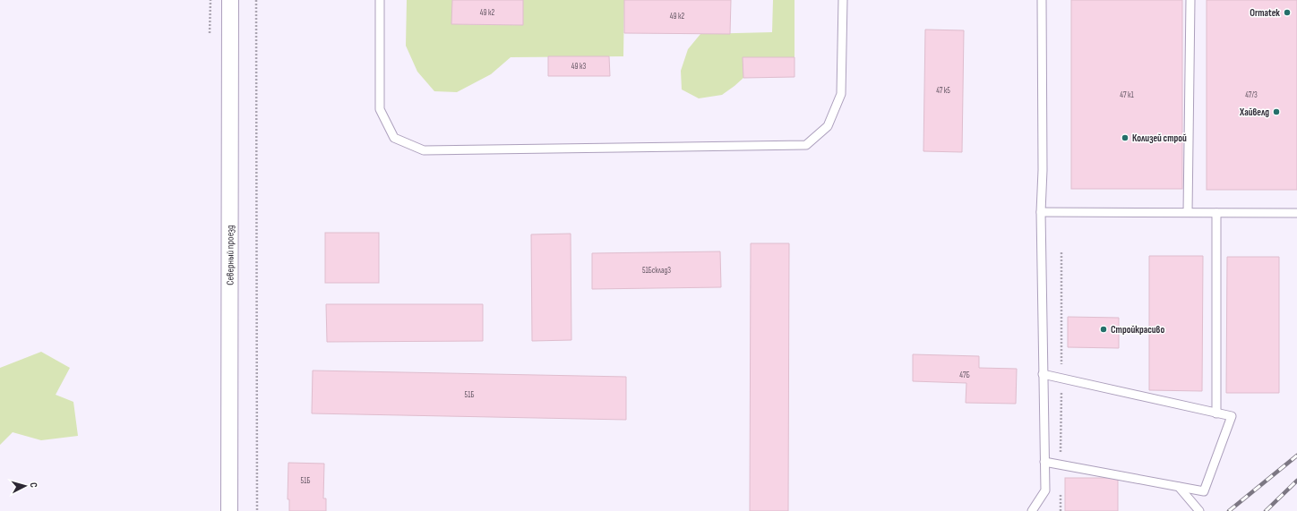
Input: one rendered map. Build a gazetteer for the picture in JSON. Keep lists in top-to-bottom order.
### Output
{
  "streets": {
    "street": ["Северный проезд"]
  },
  "places": [
    "Ormatek",
    "Хайвелд",
    "Колизей строй",
    "Стройкрасиво"
  ],
  "house_numbers": [
    "49 к2",
    "49 к2",
    "49 к3",
    "47 к5",
    "47 к1",
    "47/3",
    "51Бсклад3",
    "47Б",
    "51Б",
    "51Б"
  ],
  "north": "right"
}
